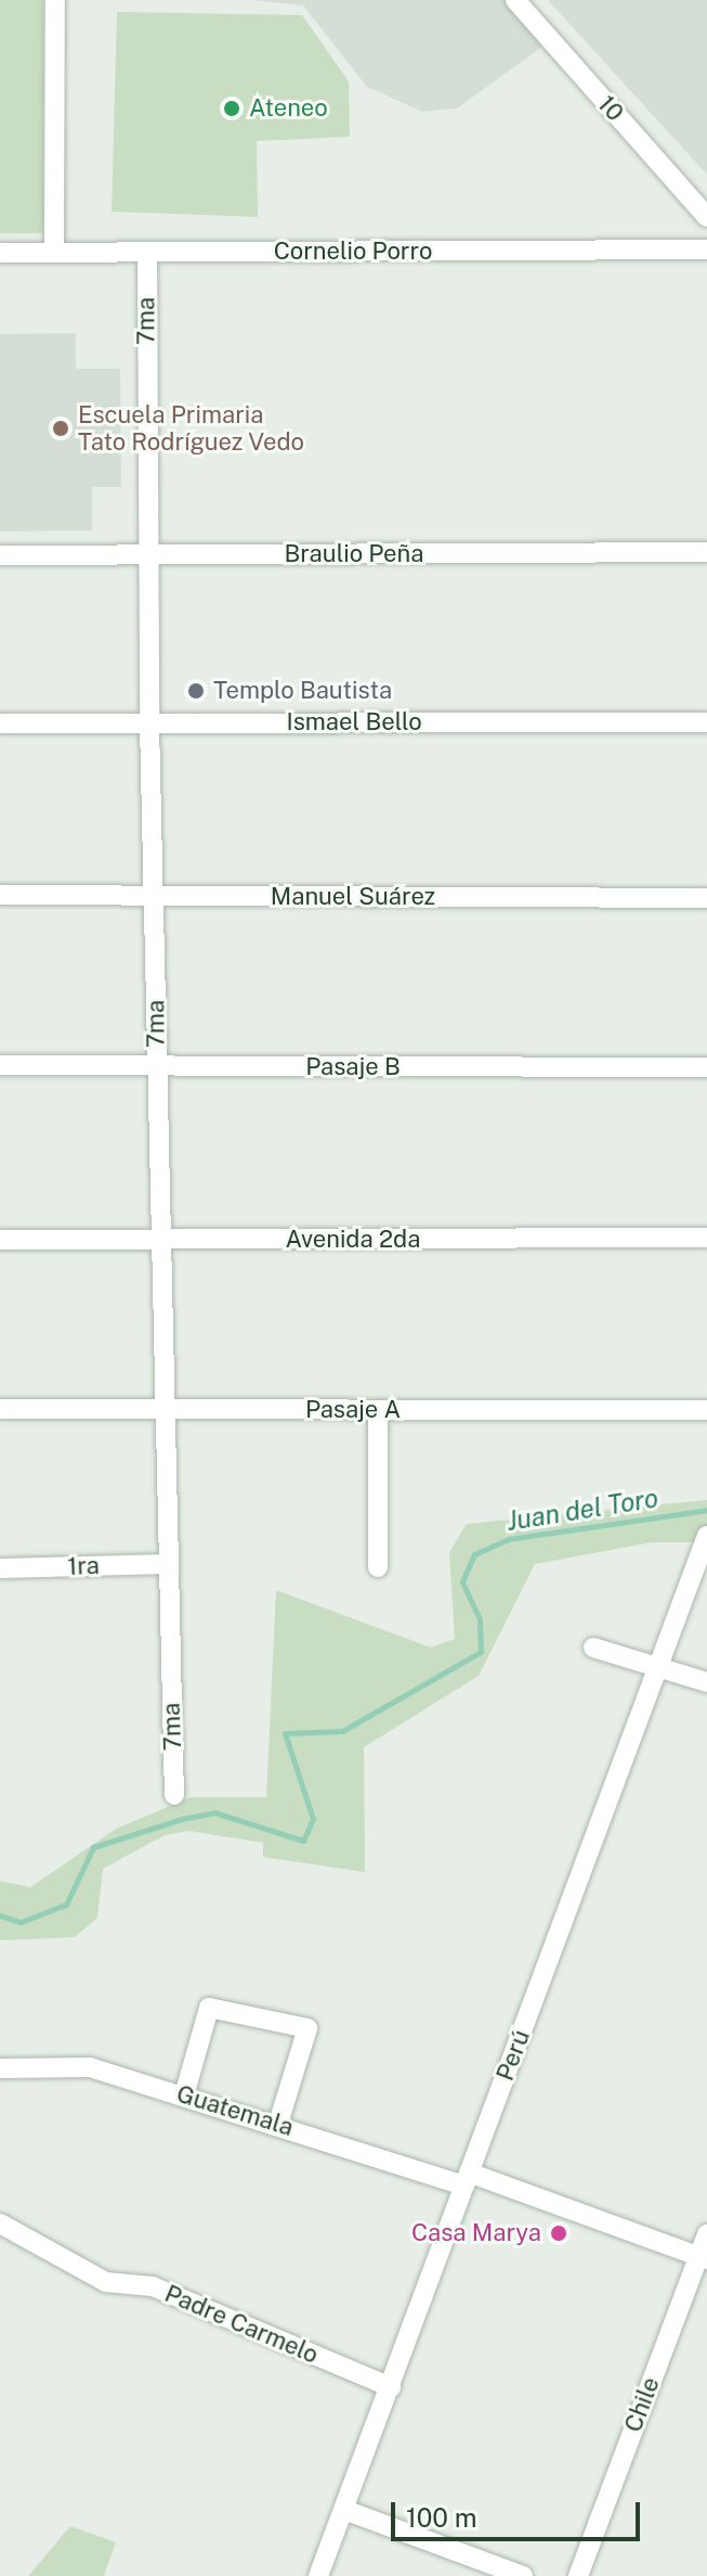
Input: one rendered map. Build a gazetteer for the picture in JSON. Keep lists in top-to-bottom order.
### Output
{
  "streets": {
    "street": [
      "10",
      "Cornelio Porro",
      "7ma",
      "Braulio Peña",
      "Ismael Bello",
      "Manuel Suárez",
      "Pasaje B",
      "Avenida 2da",
      "Pasaje A",
      "1ra",
      "Perú",
      "Guatemala",
      "Padre Carmelo",
      "Chile"
    ]
  },
  "crossings": [
    ["Cornelio Porro", "7ma"],
    ["7ma", "Braulio Peña"],
    ["7ma", "Ismael Bello"],
    ["7ma", "Manuel Suárez"],
    ["7ma", "Pasaje B"],
    ["7ma", "Avenida 2da"],
    ["7ma", "Pasaje A"],
    ["7ma", "1ra"],
    ["Perú", "Guatemala"],
    ["Perú", "Padre Carmelo"],
    ["Guatemala", "Chile"]
  ],
  "water": ["Juan del Toro"],
  "places": [
    "Ateneo",
    "Escuela Primaria Tato Rodríguez Vedo",
    "Templo Bautista",
    "Casa Marya"
  ],
  "scale_bar": "100 m"
}
